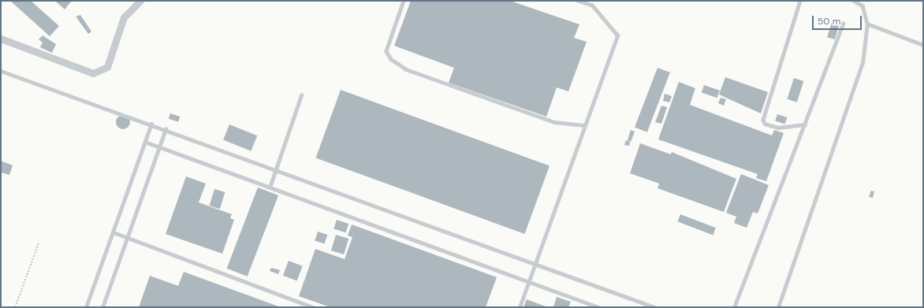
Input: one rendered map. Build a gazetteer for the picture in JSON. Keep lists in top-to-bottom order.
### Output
{
  "scale_bar": "50 m"
}
